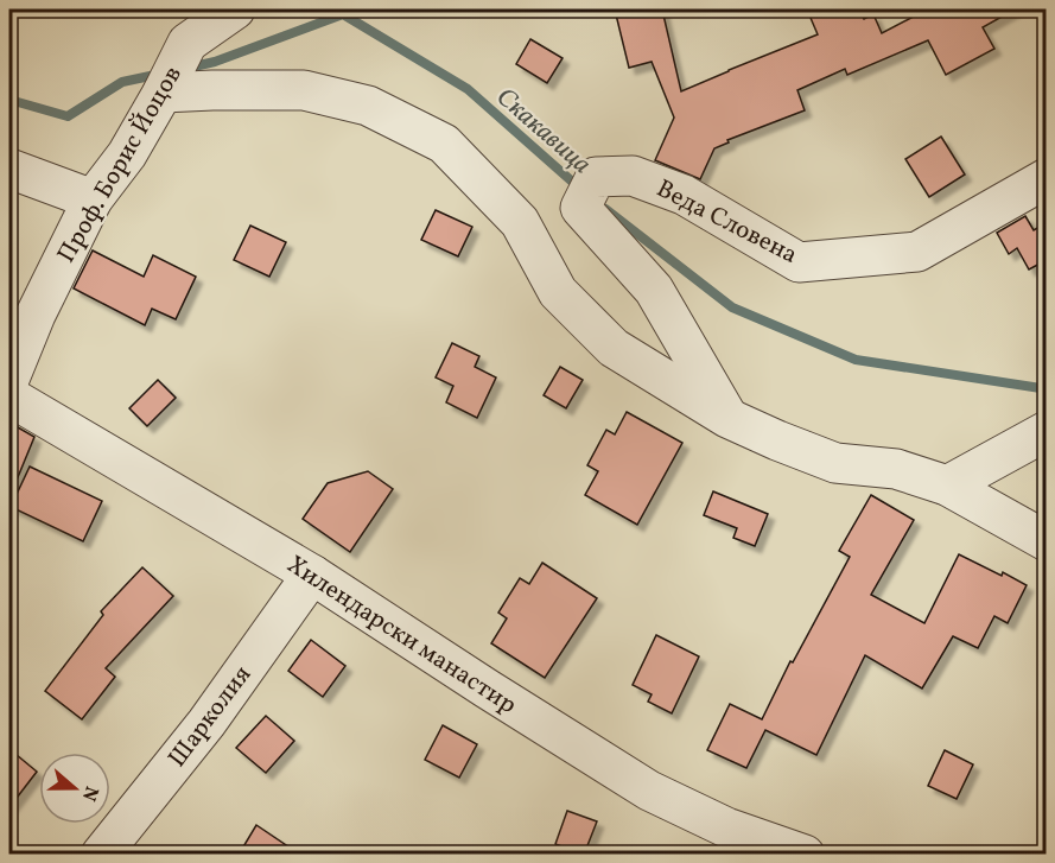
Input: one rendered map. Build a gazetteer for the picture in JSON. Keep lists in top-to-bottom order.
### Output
{
  "streets": {
    "street": [
      "Проф. Борис Йоцов",
      "Веда Словена",
      "Хилендарски манастир",
      "Шарколия"
    ]
  },
  "crossings": [
    ["Хилендарски манастир", "Шарколия"]
  ],
  "water": ["Скакавица"],
  "north": "right"
}
